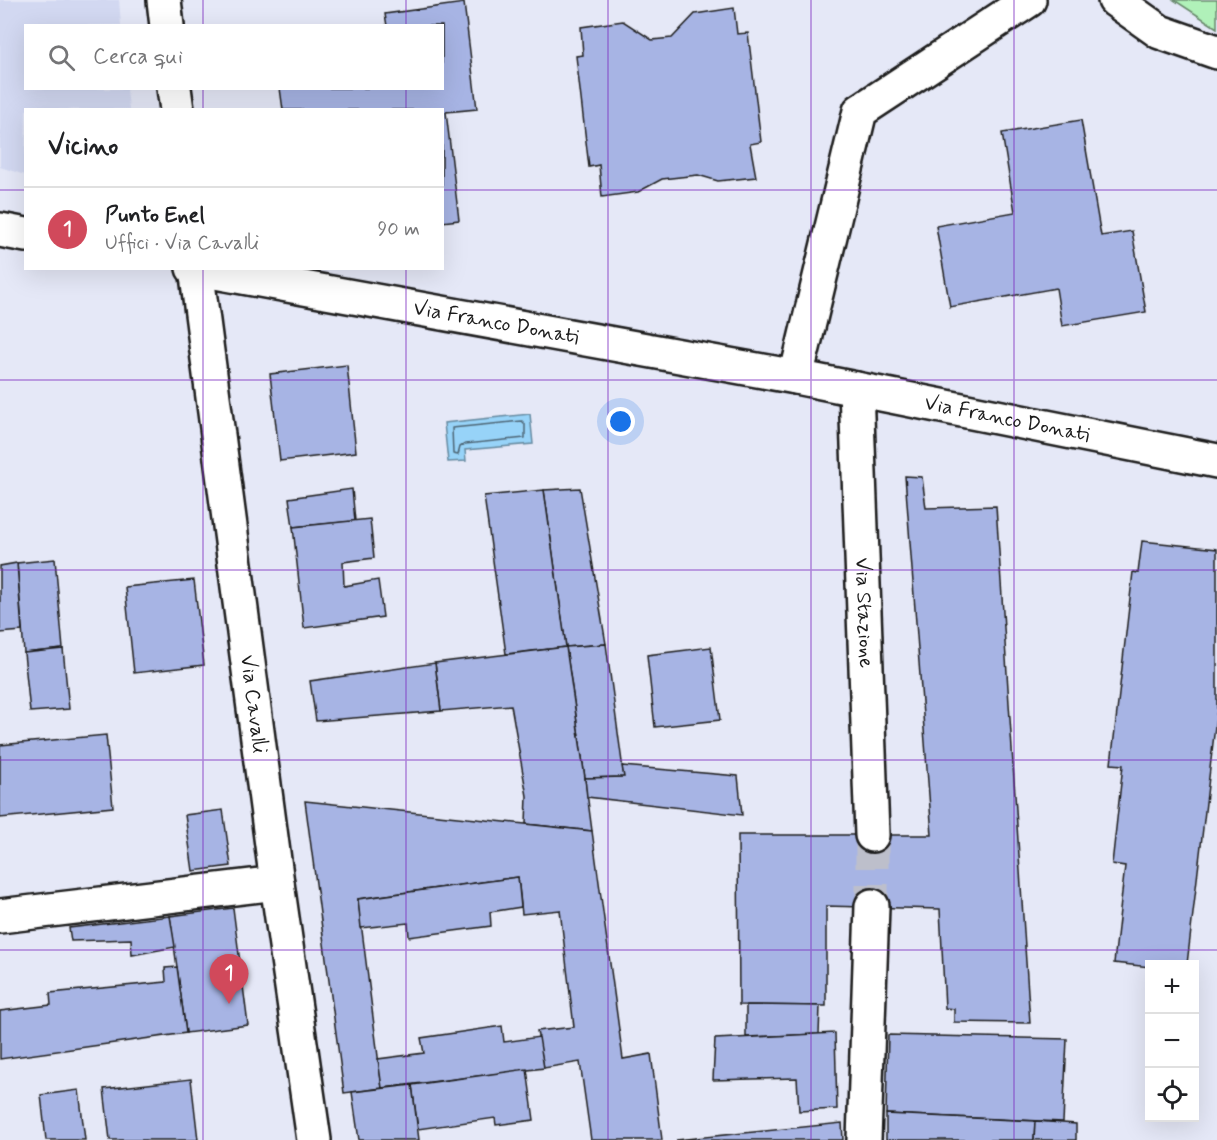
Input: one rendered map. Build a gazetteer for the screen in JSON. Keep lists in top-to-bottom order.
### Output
{
  "streets": {
    "street": ["Via Franco Donati", "Via Stazione", "Via Cavalli"]
  },
  "crossings": [
    ["Via Franco Donati", "Via Stazione"]
  ],
  "page": {
    "search": "Cerca qui",
    "heading": "Vicino",
    "list": [
      {
        "mark": "1",
        "name": "Punto Enel",
        "note": "Uffici · Via Cavalli",
        "value": "90 m"
      }
    ],
    "pins": "1",
    "map_buttons": ["+", "−"]
  }
}
